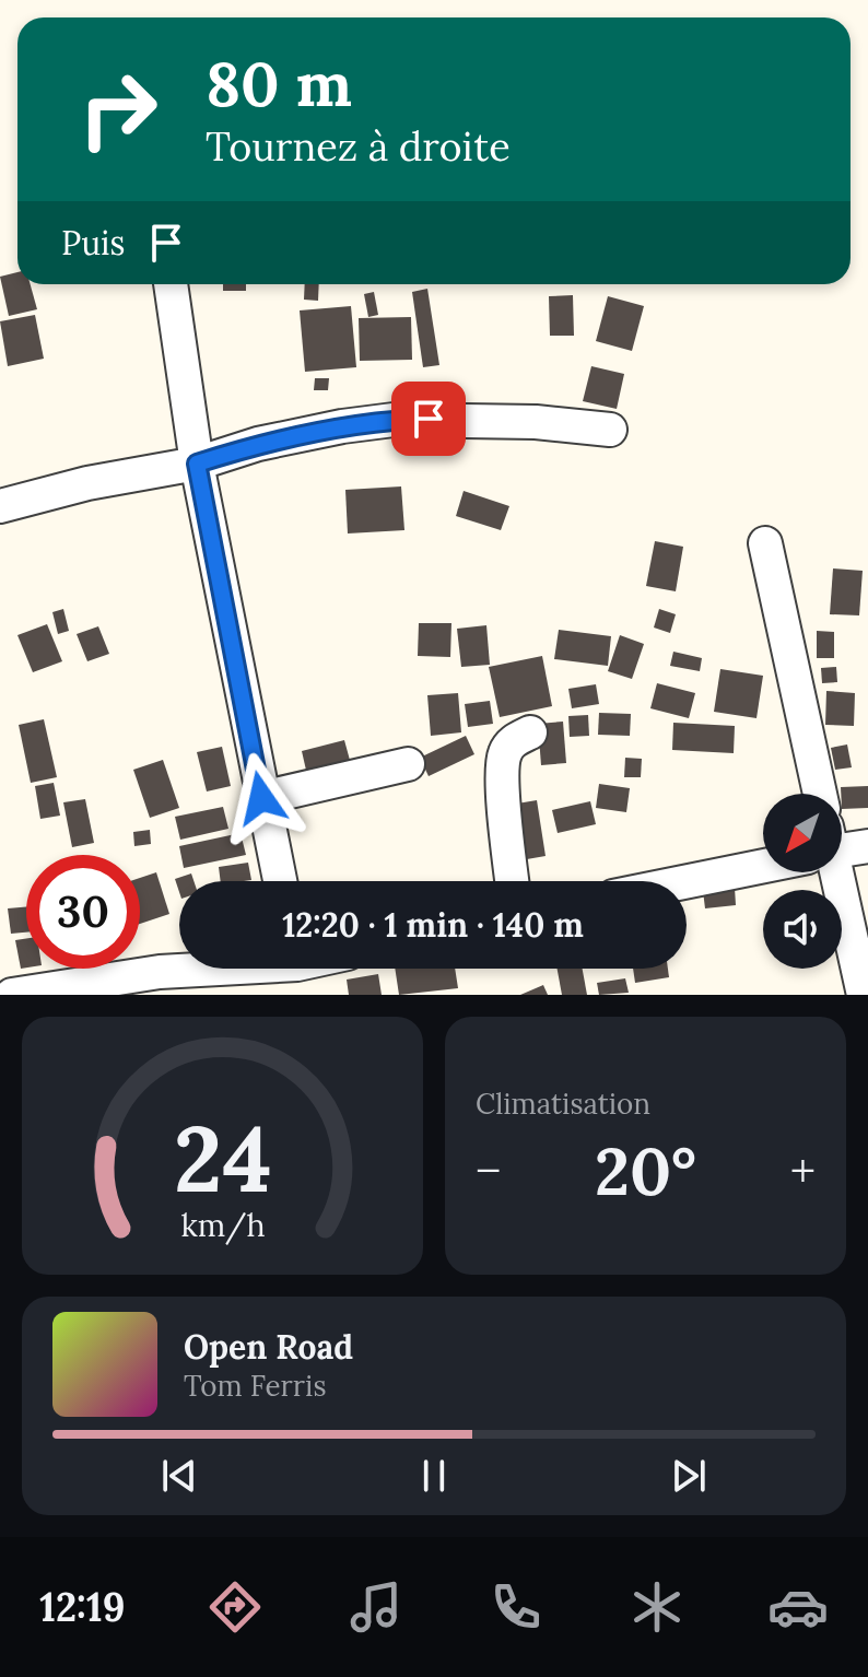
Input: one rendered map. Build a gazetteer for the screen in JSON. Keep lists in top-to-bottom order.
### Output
{
  "north": "bottom left",
  "page": {
    "turn": ["80 m", "Tournez à droite"],
    "then": "Puis",
    "limit": "30",
    "trip": "12:20 · 1 min · 140 m",
    "tile": "Climatisation",
    "heat": ["−", "20°", "+"],
    "song": ["Open Road", "Tom Ferris"],
    "tabs": "12:19",
    "gauge": ["24", "km/h"]
  }
}
